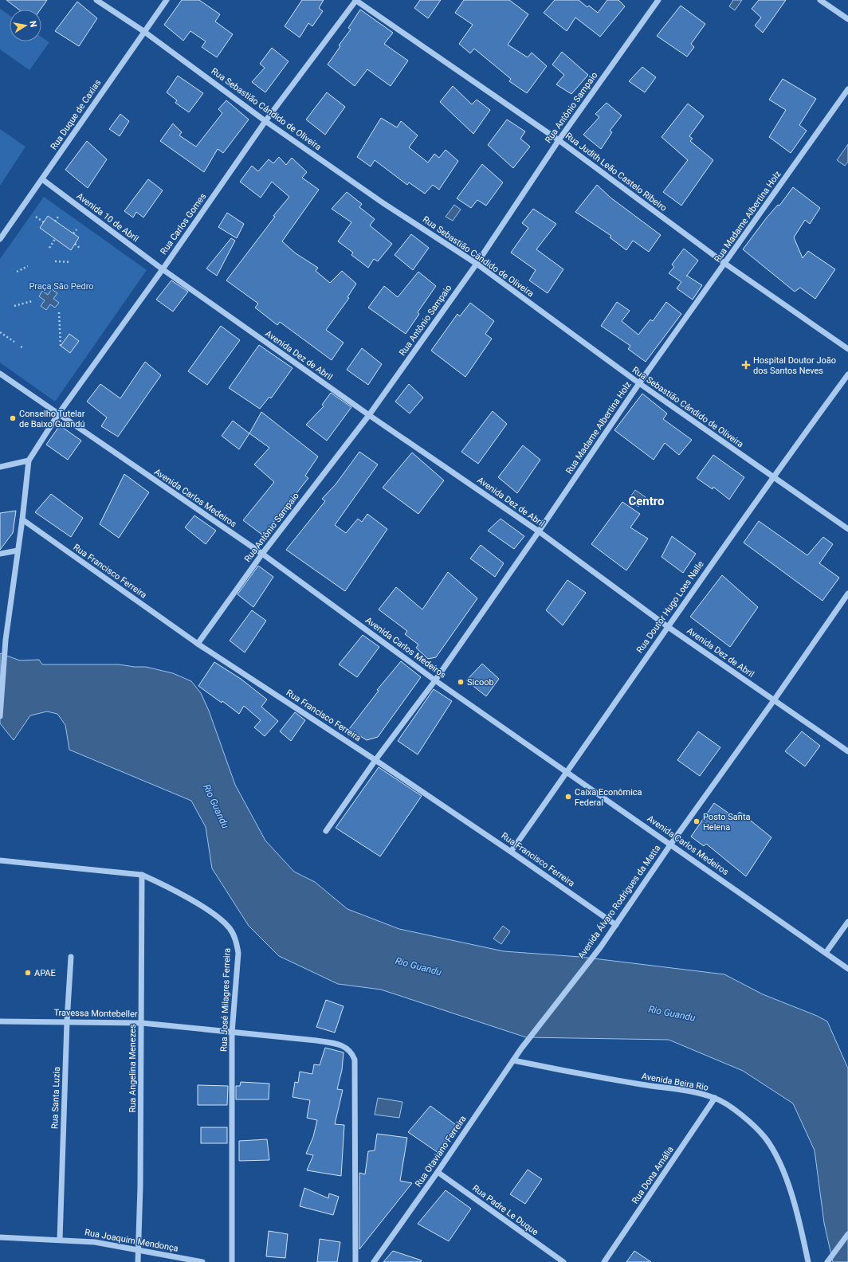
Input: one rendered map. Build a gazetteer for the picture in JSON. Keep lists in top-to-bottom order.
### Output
{
  "streets": {
    "street": [
      "Rua Antônio Sampaio",
      "Rua Sebastião Cândido de Oliveira",
      "Rua Duque de Caxias",
      "Rua Judith Leão Castelo Ribeiro",
      "Rua Madame Albertina Holz",
      "Avenida 10 de Abril",
      "Rua Carlos Gomes",
      "Avenida Dez de Abril",
      "Avenida Carlos Medeiros",
      "Rua Francisco Ferreira",
      "Rua Doutor Hugo Loes Nalle",
      "Avenida Álvaro Rodrigues da Matta",
      "Rua José Milagres Ferreira",
      "Travessa Montebeller",
      "Rua Angelina Menezes",
      "Avenida Beira Rio",
      "Rua Santa Luzia",
      "Rua Otaviano Ferreira",
      "Rua Dona Amália",
      "Rua Padre Le Duque",
      "Rua Joaquim Mendonça"
    ]
  },
  "crossings": [
    ["Rua Antônio Sampaio", "Rua Sebastião Cândido de Oliveira"],
    ["Rua Antônio Sampaio", "Rua Judith Leão Castelo Ribeiro"],
    ["Rua Antônio Sampaio", "Avenida Dez de Abril"],
    ["Rua Antônio Sampaio", "Avenida Carlos Medeiros"],
    ["Rua Antônio Sampaio", "Rua Francisco Ferreira"],
    ["Rua Sebastião Cândido de Oliveira", "Rua Duque de Caxias"],
    ["Rua Sebastião Cândido de Oliveira", "Rua Madame Albertina Holz"],
    ["Rua Sebastião Cândido de Oliveira", "Rua Carlos Gomes"],
    ["Rua Sebastião Cândido de Oliveira", "Rua Doutor Hugo Loes Nalle"],
    ["Rua Duque de Caxias", "Avenida 10 de Abril"],
    ["Rua Judith Leão Castelo Ribeiro", "Rua Madame Albertina Holz"],
    ["Rua Judith Leão Castelo Ribeiro", "Rua Carlos Gomes"],
    ["Rua Madame Albertina Holz", "Avenida Dez de Abril"],
    ["Rua Madame Albertina Holz", "Avenida Carlos Medeiros"],
    ["Rua Madame Albertina Holz", "Rua Francisco Ferreira"],
    ["Avenida 10 de Abril", "Rua Carlos Gomes"],
    ["Avenida 10 de Abril", "Avenida Dez de Abril"],
    ["Rua Carlos Gomes", "Avenida Dez de Abril"],
    ["Rua Carlos Gomes", "Avenida Carlos Medeiros"],
    ["Avenida Dez de Abril", "Rua Doutor Hugo Loes Nalle"],
    ["Avenida Dez de Abril", "Avenida Álvaro Rodrigues da Matta"],
    ["Avenida Carlos Medeiros", "Rua Doutor Hugo Loes Nalle"],
    ["Avenida Carlos Medeiros", "Avenida Álvaro Rodrigues da Matta"],
    ["Rua Francisco Ferreira", "Rua Doutor Hugo Loes Nalle"],
    ["Rua Francisco Ferreira", "Avenida Álvaro Rodrigues da Matta"],
    ["Avenida Álvaro Rodrigues da Matta", "Rua Otaviano Ferreira"],
    ["Rua José Milagres Ferreira", "Travessa Montebeller"],
    ["Rua José Milagres Ferreira", "Rua Angelina Menezes"],
    ["Travessa Montebeller", "Rua Angelina Menezes"],
    ["Travessa Montebeller", "Rua Santa Luzia"],
    ["Rua Angelina Menezes", "Rua Joaquim Mendonça"],
    ["Avenida Beira Rio", "Rua Otaviano Ferreira"],
    ["Avenida Beira Rio", "Rua Dona Amália"],
    ["Rua Santa Luzia", "Rua Joaquim Mendonça"],
    ["Rua Otaviano Ferreira", "Rua Padre Le Duque"]
  ],
  "districts": ["Centro"],
  "water": ["Rio Guandu"],
  "parks": ["Praça São Pedro"],
  "places": {
    "health": ["Hospital Doutor João dos Santos Neves"],
    "other": [
      "Conselho Tutelar de Baixo Guandú",
      "Sicoob",
      "Caixa Econômica Federal",
      "Posto Santa Helena",
      "APAE"
    ]
  },
  "north": "right"
}
